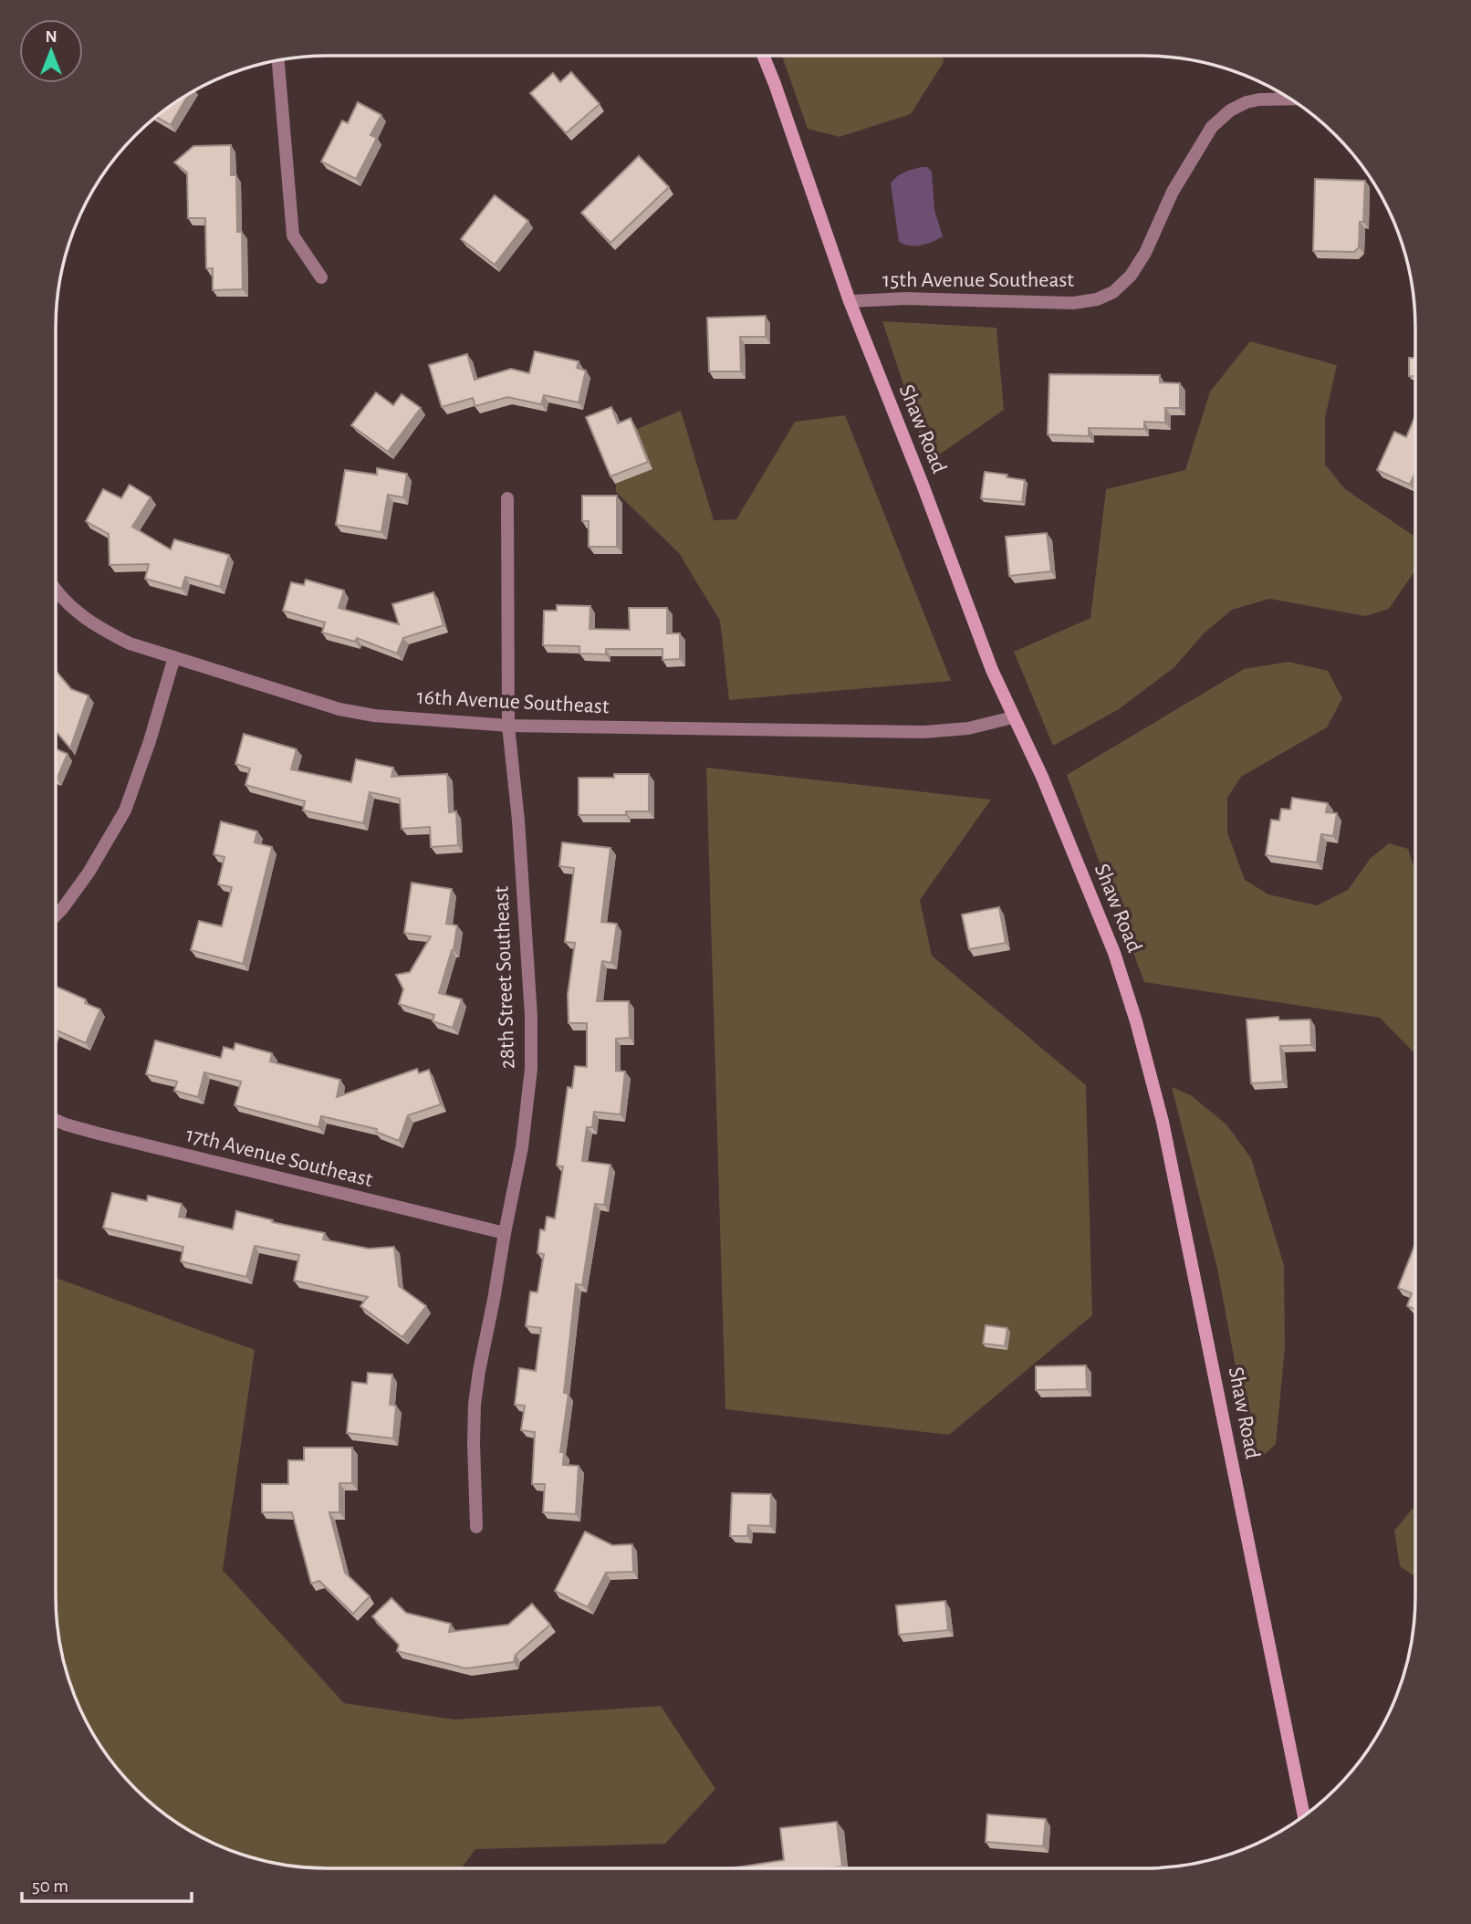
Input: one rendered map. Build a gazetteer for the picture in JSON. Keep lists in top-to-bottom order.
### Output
{
  "streets": {
    "main road": ["Shaw Road"],
    "street": [
      "15th Avenue Southeast",
      "16th Avenue Southeast",
      "28th Street Southeast",
      "17th Avenue Southeast"
    ]
  },
  "crossings": [
    ["15th Avenue Southeast", "Shaw Road"],
    ["Shaw Road", "16th Avenue Southeast"],
    ["16th Avenue Southeast", "28th Street Southeast"],
    ["28th Street Southeast", "17th Avenue Southeast"]
  ],
  "scale_bar": "50 m",
  "north": "top"
}
